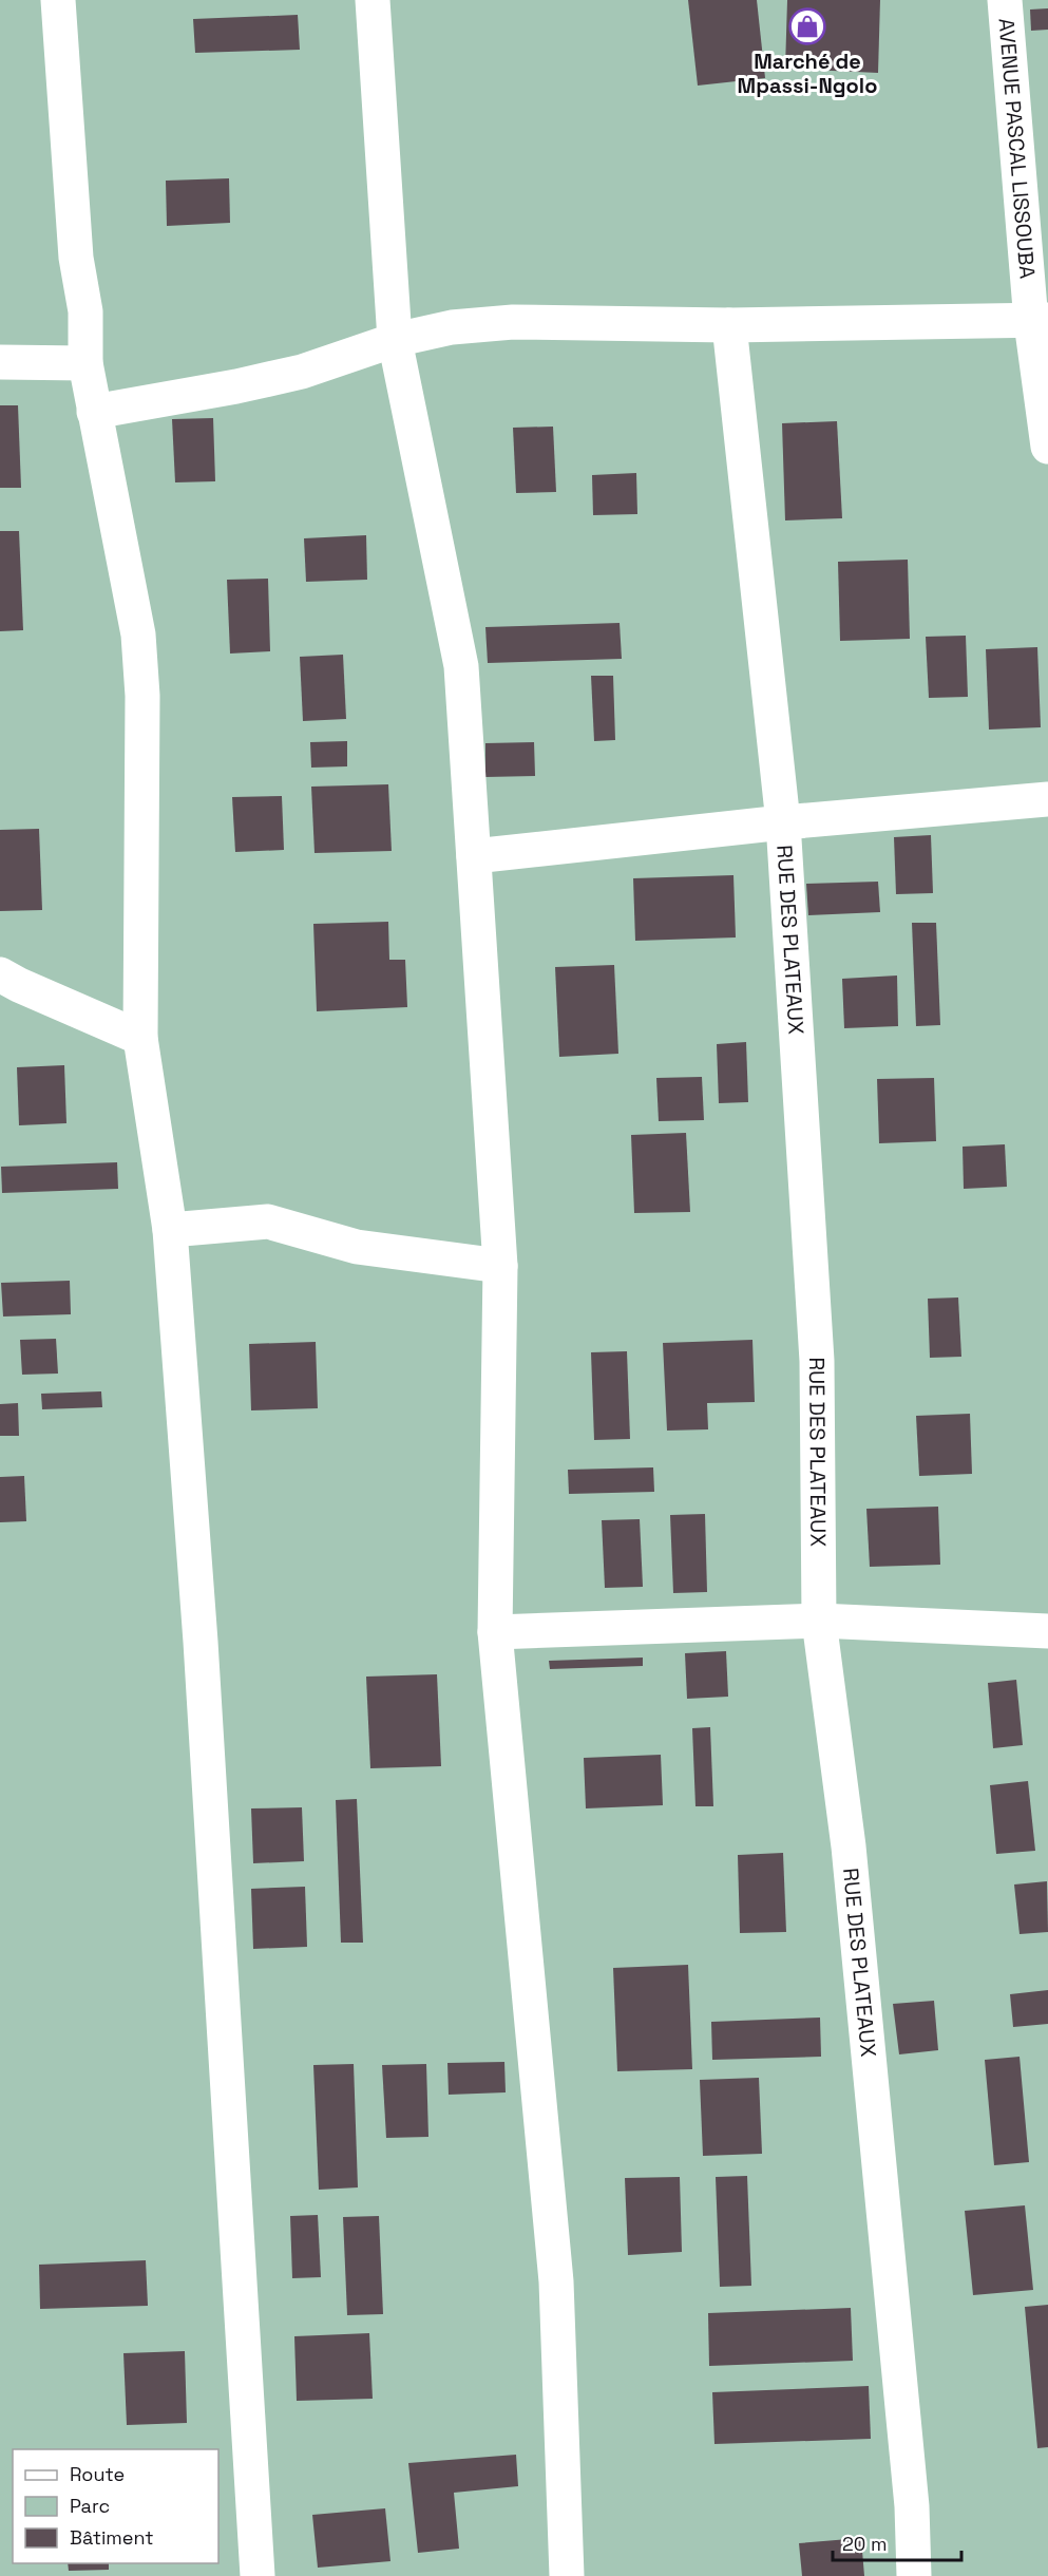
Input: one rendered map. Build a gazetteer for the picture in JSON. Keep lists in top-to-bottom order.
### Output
{
  "streets": {
    "street": ["AVENUE PASCAL LISSOUBA", "RUE DES PLATEAUX"]
  },
  "places": {
    "shop": ["Marché de Mpassi-Ngolo"]
  },
  "legend": ["Route", "Parc", "Bâtiment"],
  "scale_bar": "20 m"
}
